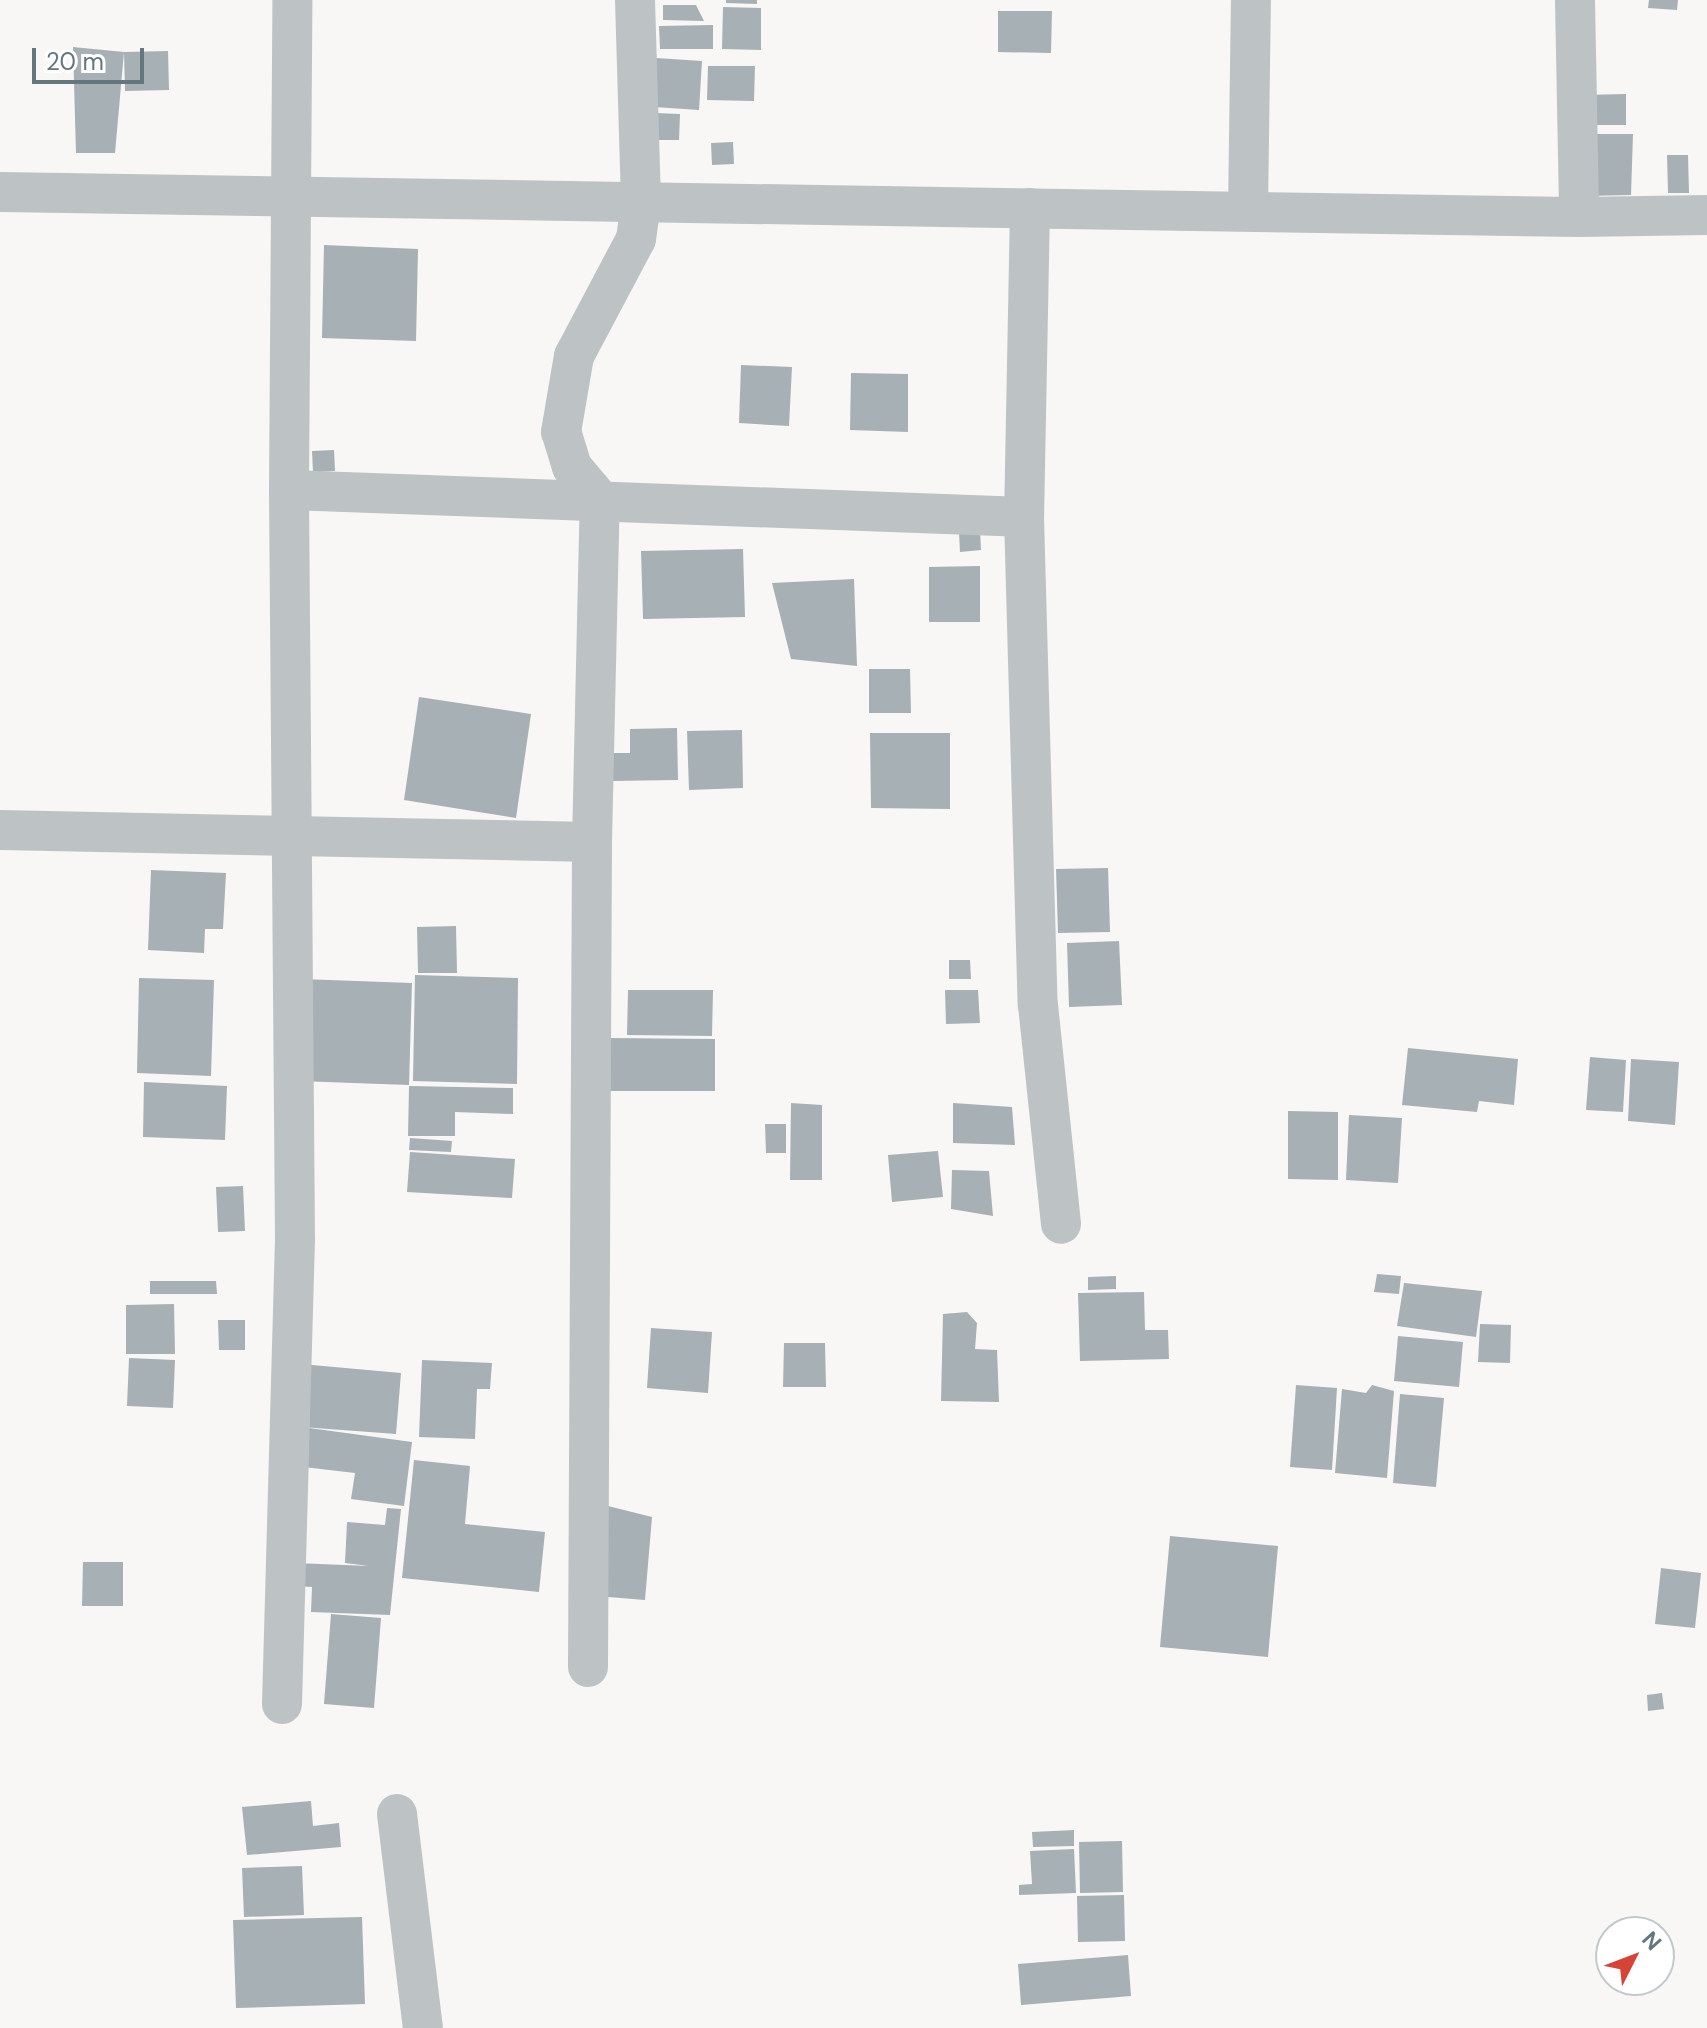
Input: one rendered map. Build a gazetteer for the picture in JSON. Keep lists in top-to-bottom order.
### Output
{
  "scale_bar": "20 m",
  "north": "top right"
}
